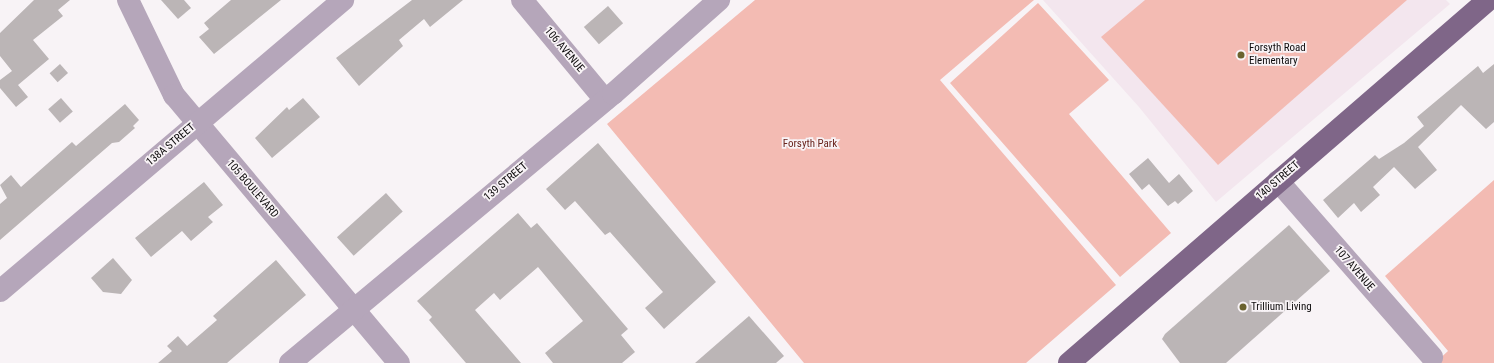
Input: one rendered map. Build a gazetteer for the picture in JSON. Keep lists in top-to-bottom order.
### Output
{
  "streets": {
    "main road": ["140 STREET"],
    "street": [
      "106 AVENUE",
      "138A STREET",
      "139 STREET",
      "105 BOULEVARD",
      "107 AVENUE"
    ]
  },
  "crossings": [
    ["106 AVENUE", "139 STREET"],
    ["138A STREET", "105 BOULEVARD"],
    ["140 STREET", "107 AVENUE"],
    ["139 STREET", "105 BOULEVARD"]
  ],
  "parks": ["Forsyth Park"],
  "places": ["Forsyth Road Elementary", "Trillium Living"]
}
